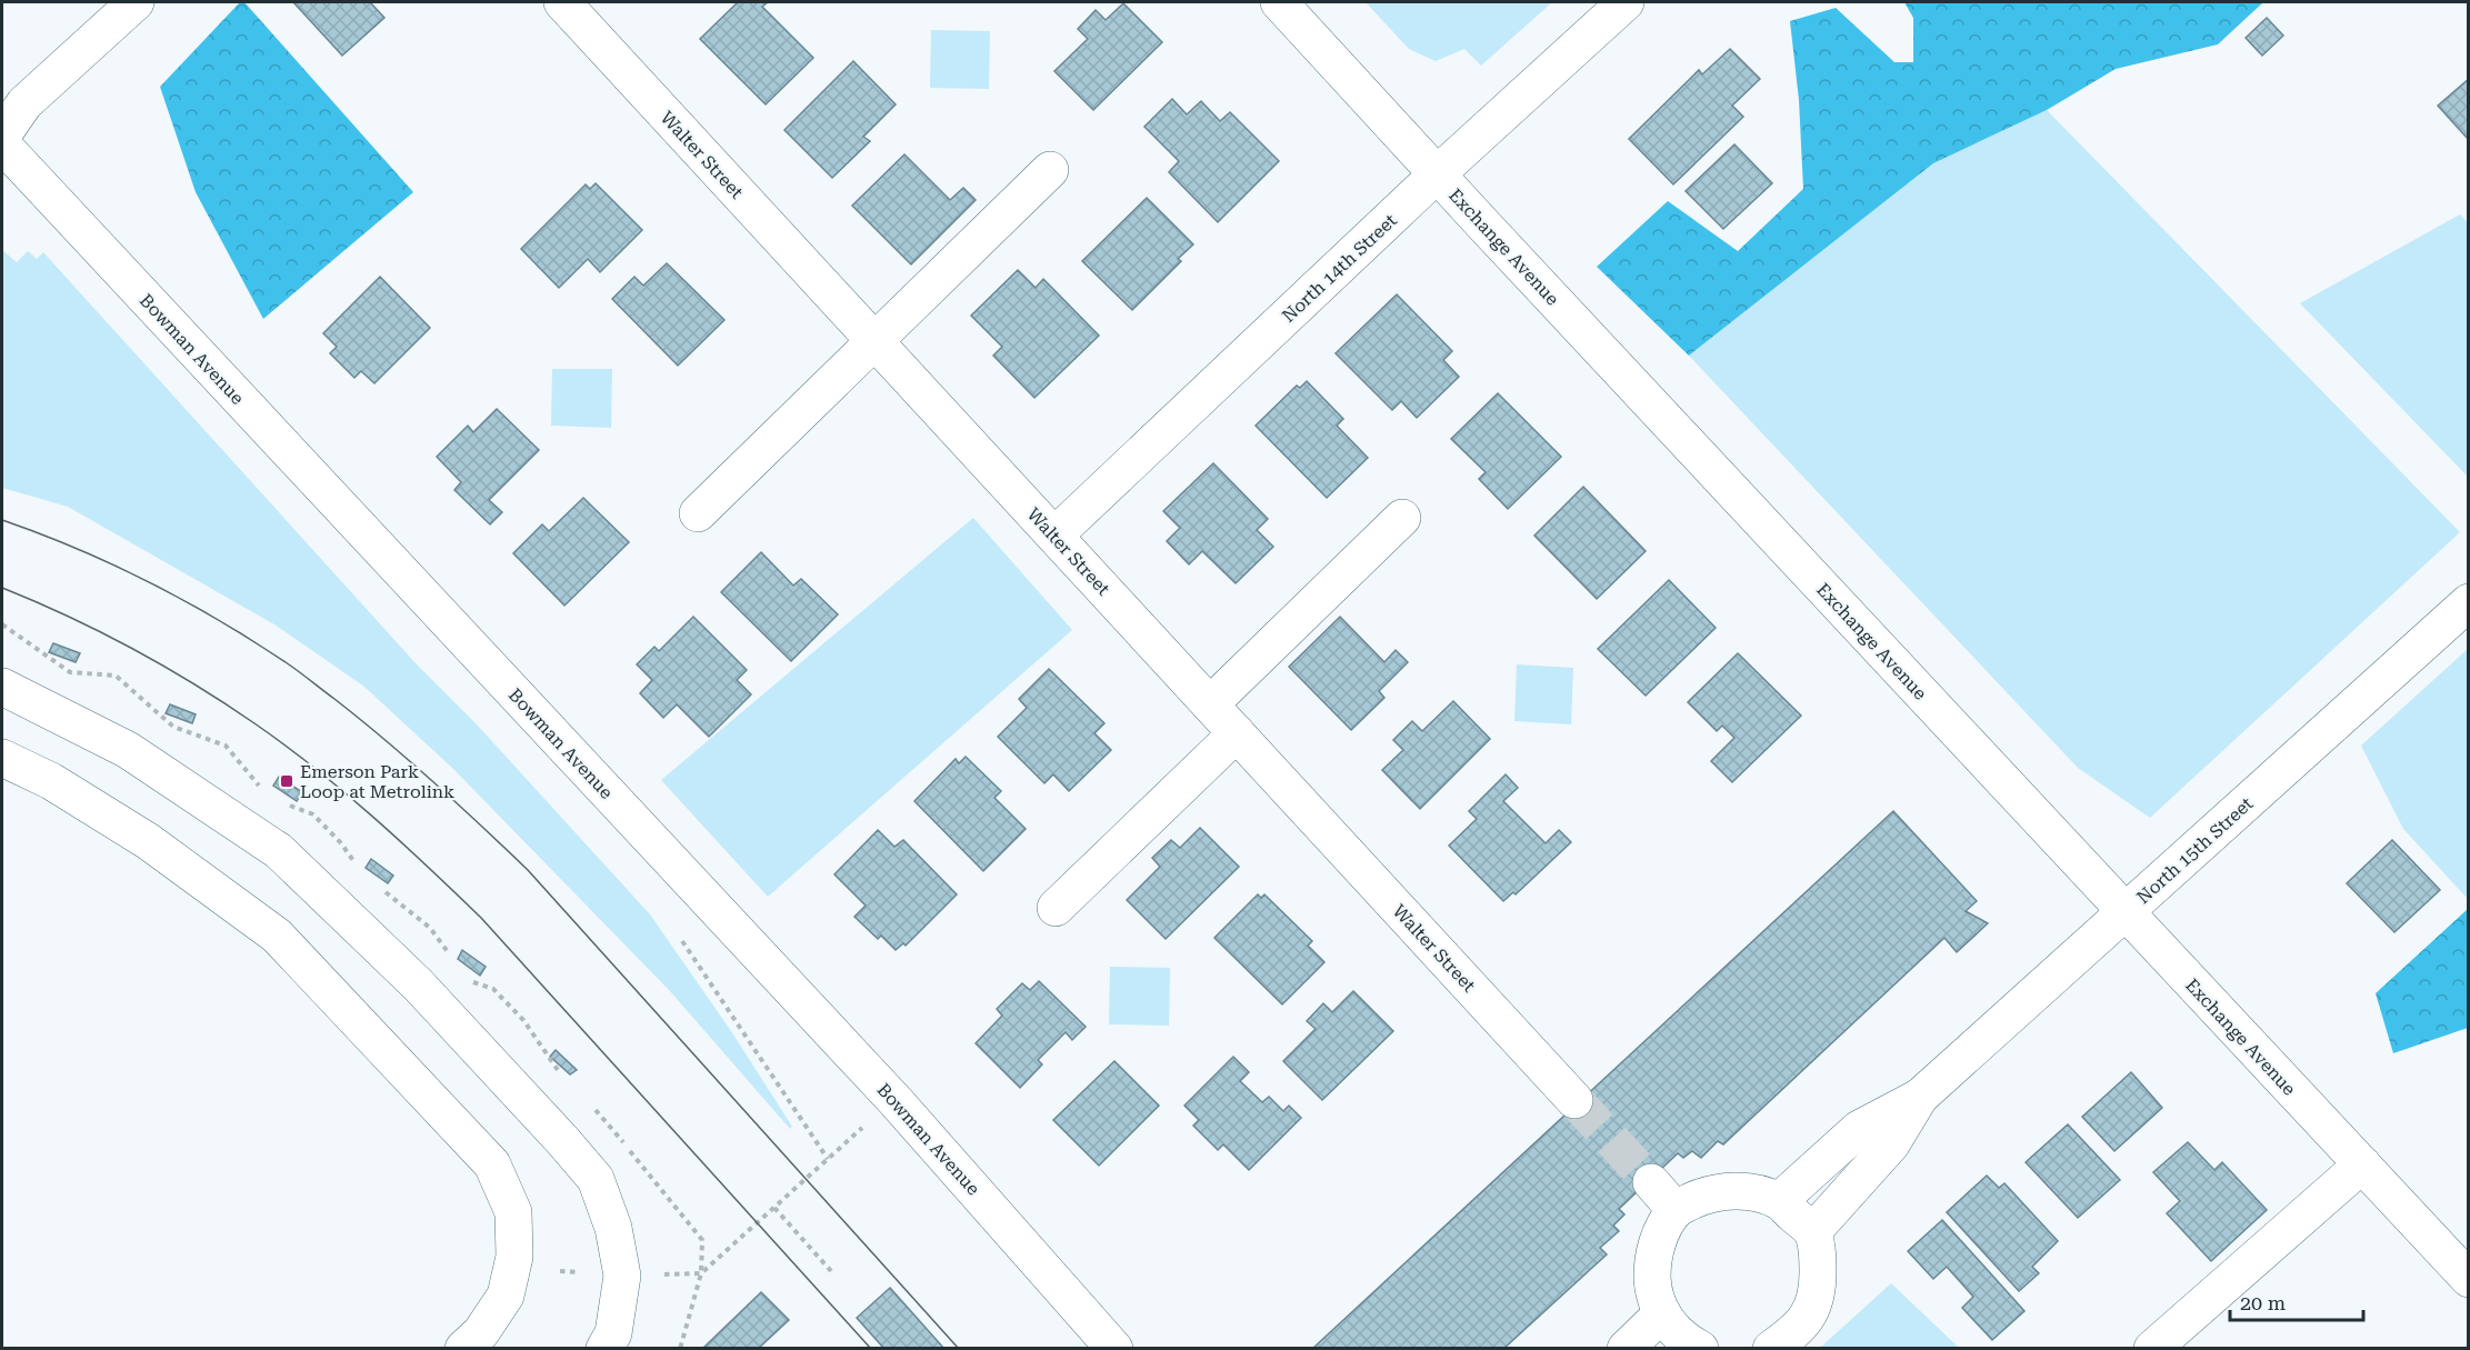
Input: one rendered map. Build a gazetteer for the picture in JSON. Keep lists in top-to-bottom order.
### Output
{
  "streets": {
    "street": [
      "Walter Street",
      "Exchange Avenue",
      "North 14th Street",
      "Bowman Avenue",
      "North 15th Street"
    ]
  },
  "crossings": [
    ["Walter Street", "North 14th Street"],
    ["Exchange Avenue", "North 14th Street"],
    ["Exchange Avenue", "North 15th Street"]
  ],
  "places": {
    "transit": ["Emerson Park Loop at Metrolink"]
  },
  "scale_bar": "20 m"
}
